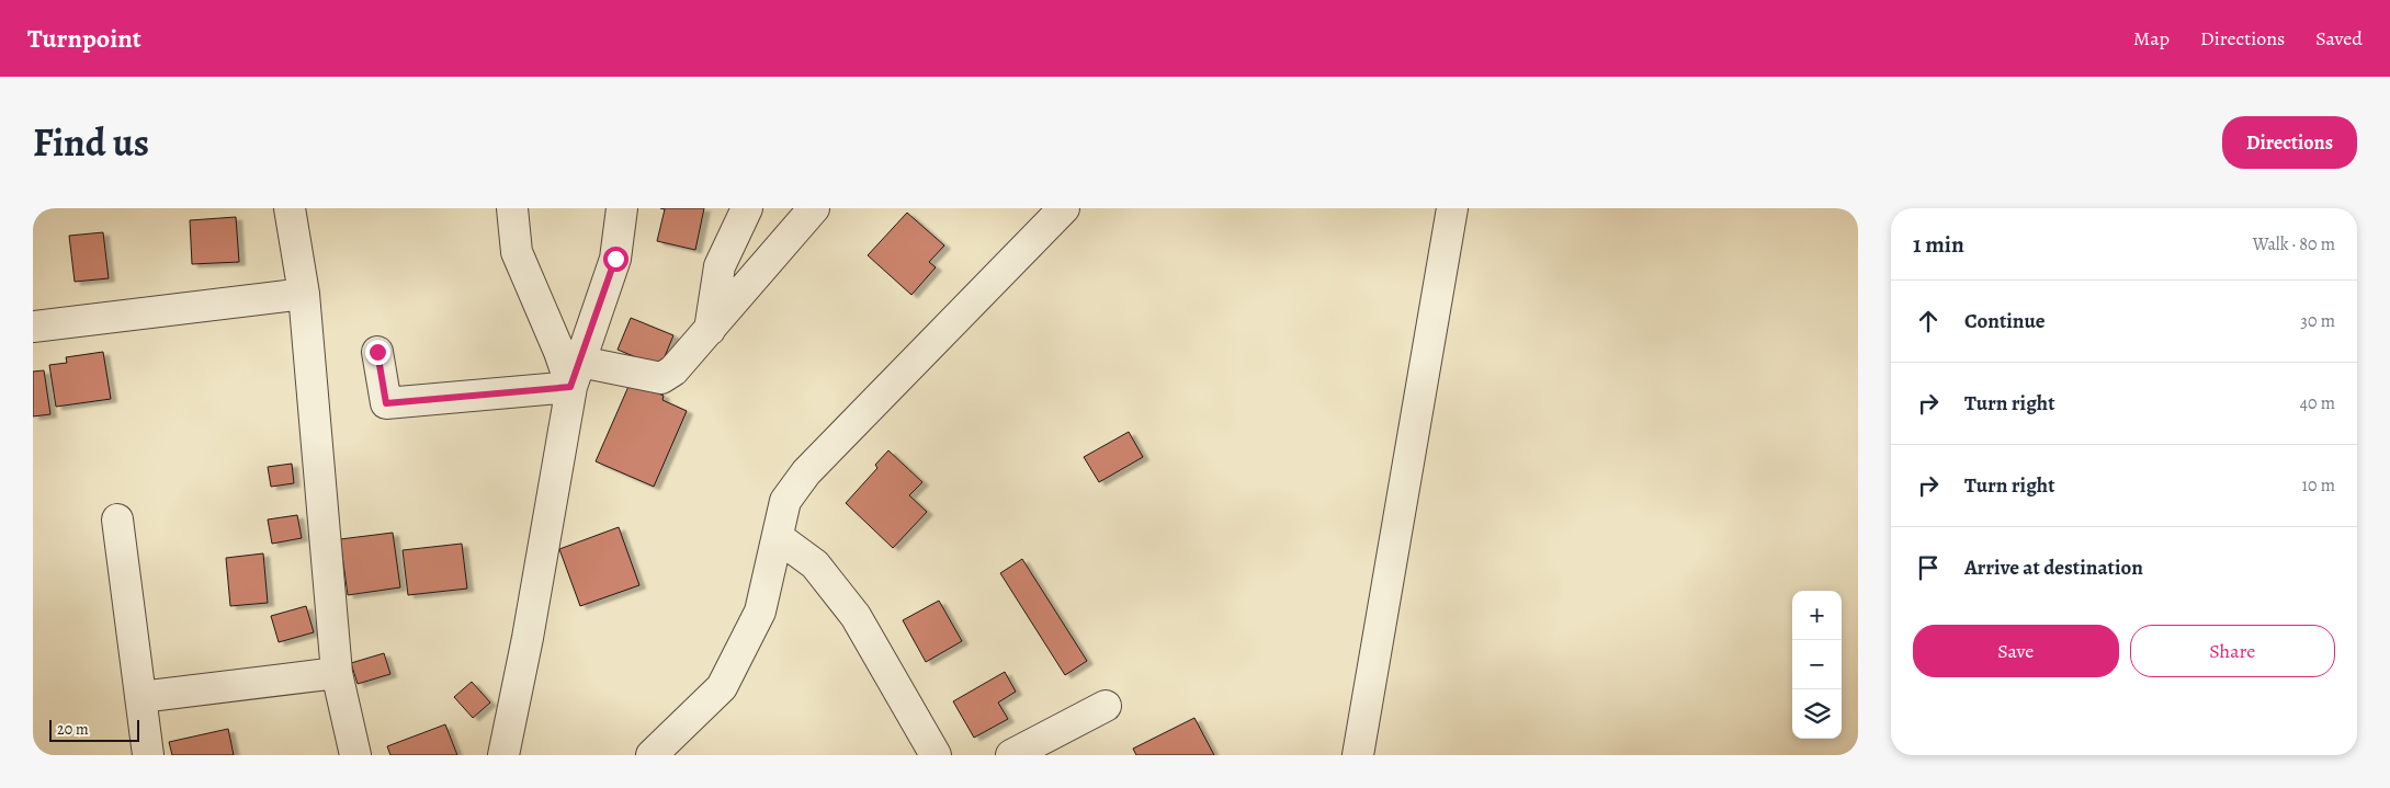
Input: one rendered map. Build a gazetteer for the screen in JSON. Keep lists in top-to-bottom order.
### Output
{
  "scale_bar": "20 m",
  "page": {
    "header": "Turnpoint",
    "nav": ["Map", "Directions", "Saved"],
    "title": "Find us",
    "buttons": [
      "Directions",
      ["Save", "Share"]
    ],
    "heading": ["1 min", "Walk · 80 m"],
    "list": [
      ["Continue", "30 m"],
      ["Turn right", "40 m"],
      ["Turn right", "10 m"],
      "Arrive at destination"
    ],
    "map_buttons": ["+", "−"],
    "scale": "20 m"
  }
}
